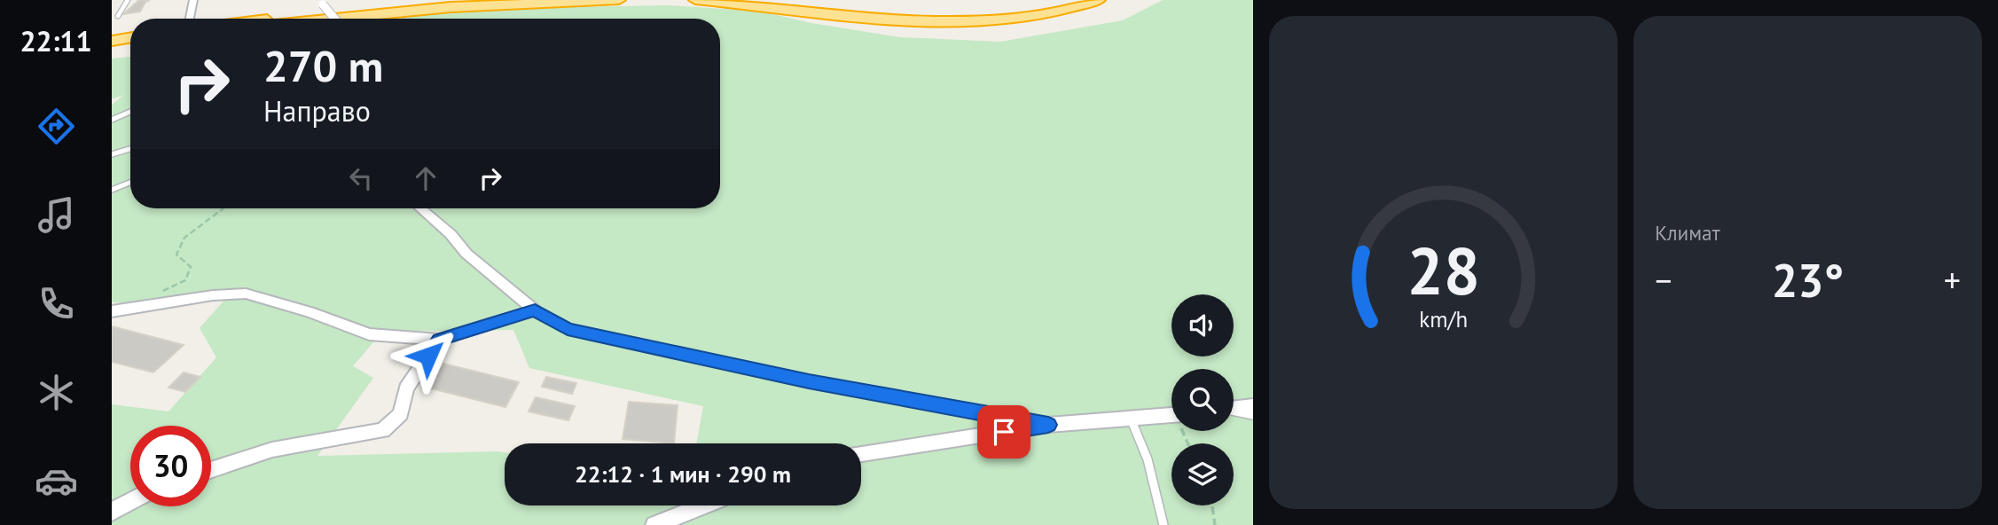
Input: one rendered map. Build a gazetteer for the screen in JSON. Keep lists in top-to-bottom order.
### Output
{
  "page": {
    "tabs": "22:11",
    "tile": "Климат",
    "turn": ["270 m", "Направо"],
    "heat": ["−", "23°", "+"],
    "limit": "30",
    "trip": "22:12 · 1 мин · 290 m",
    "gauge": ["28", "km/h"]
  }
}
